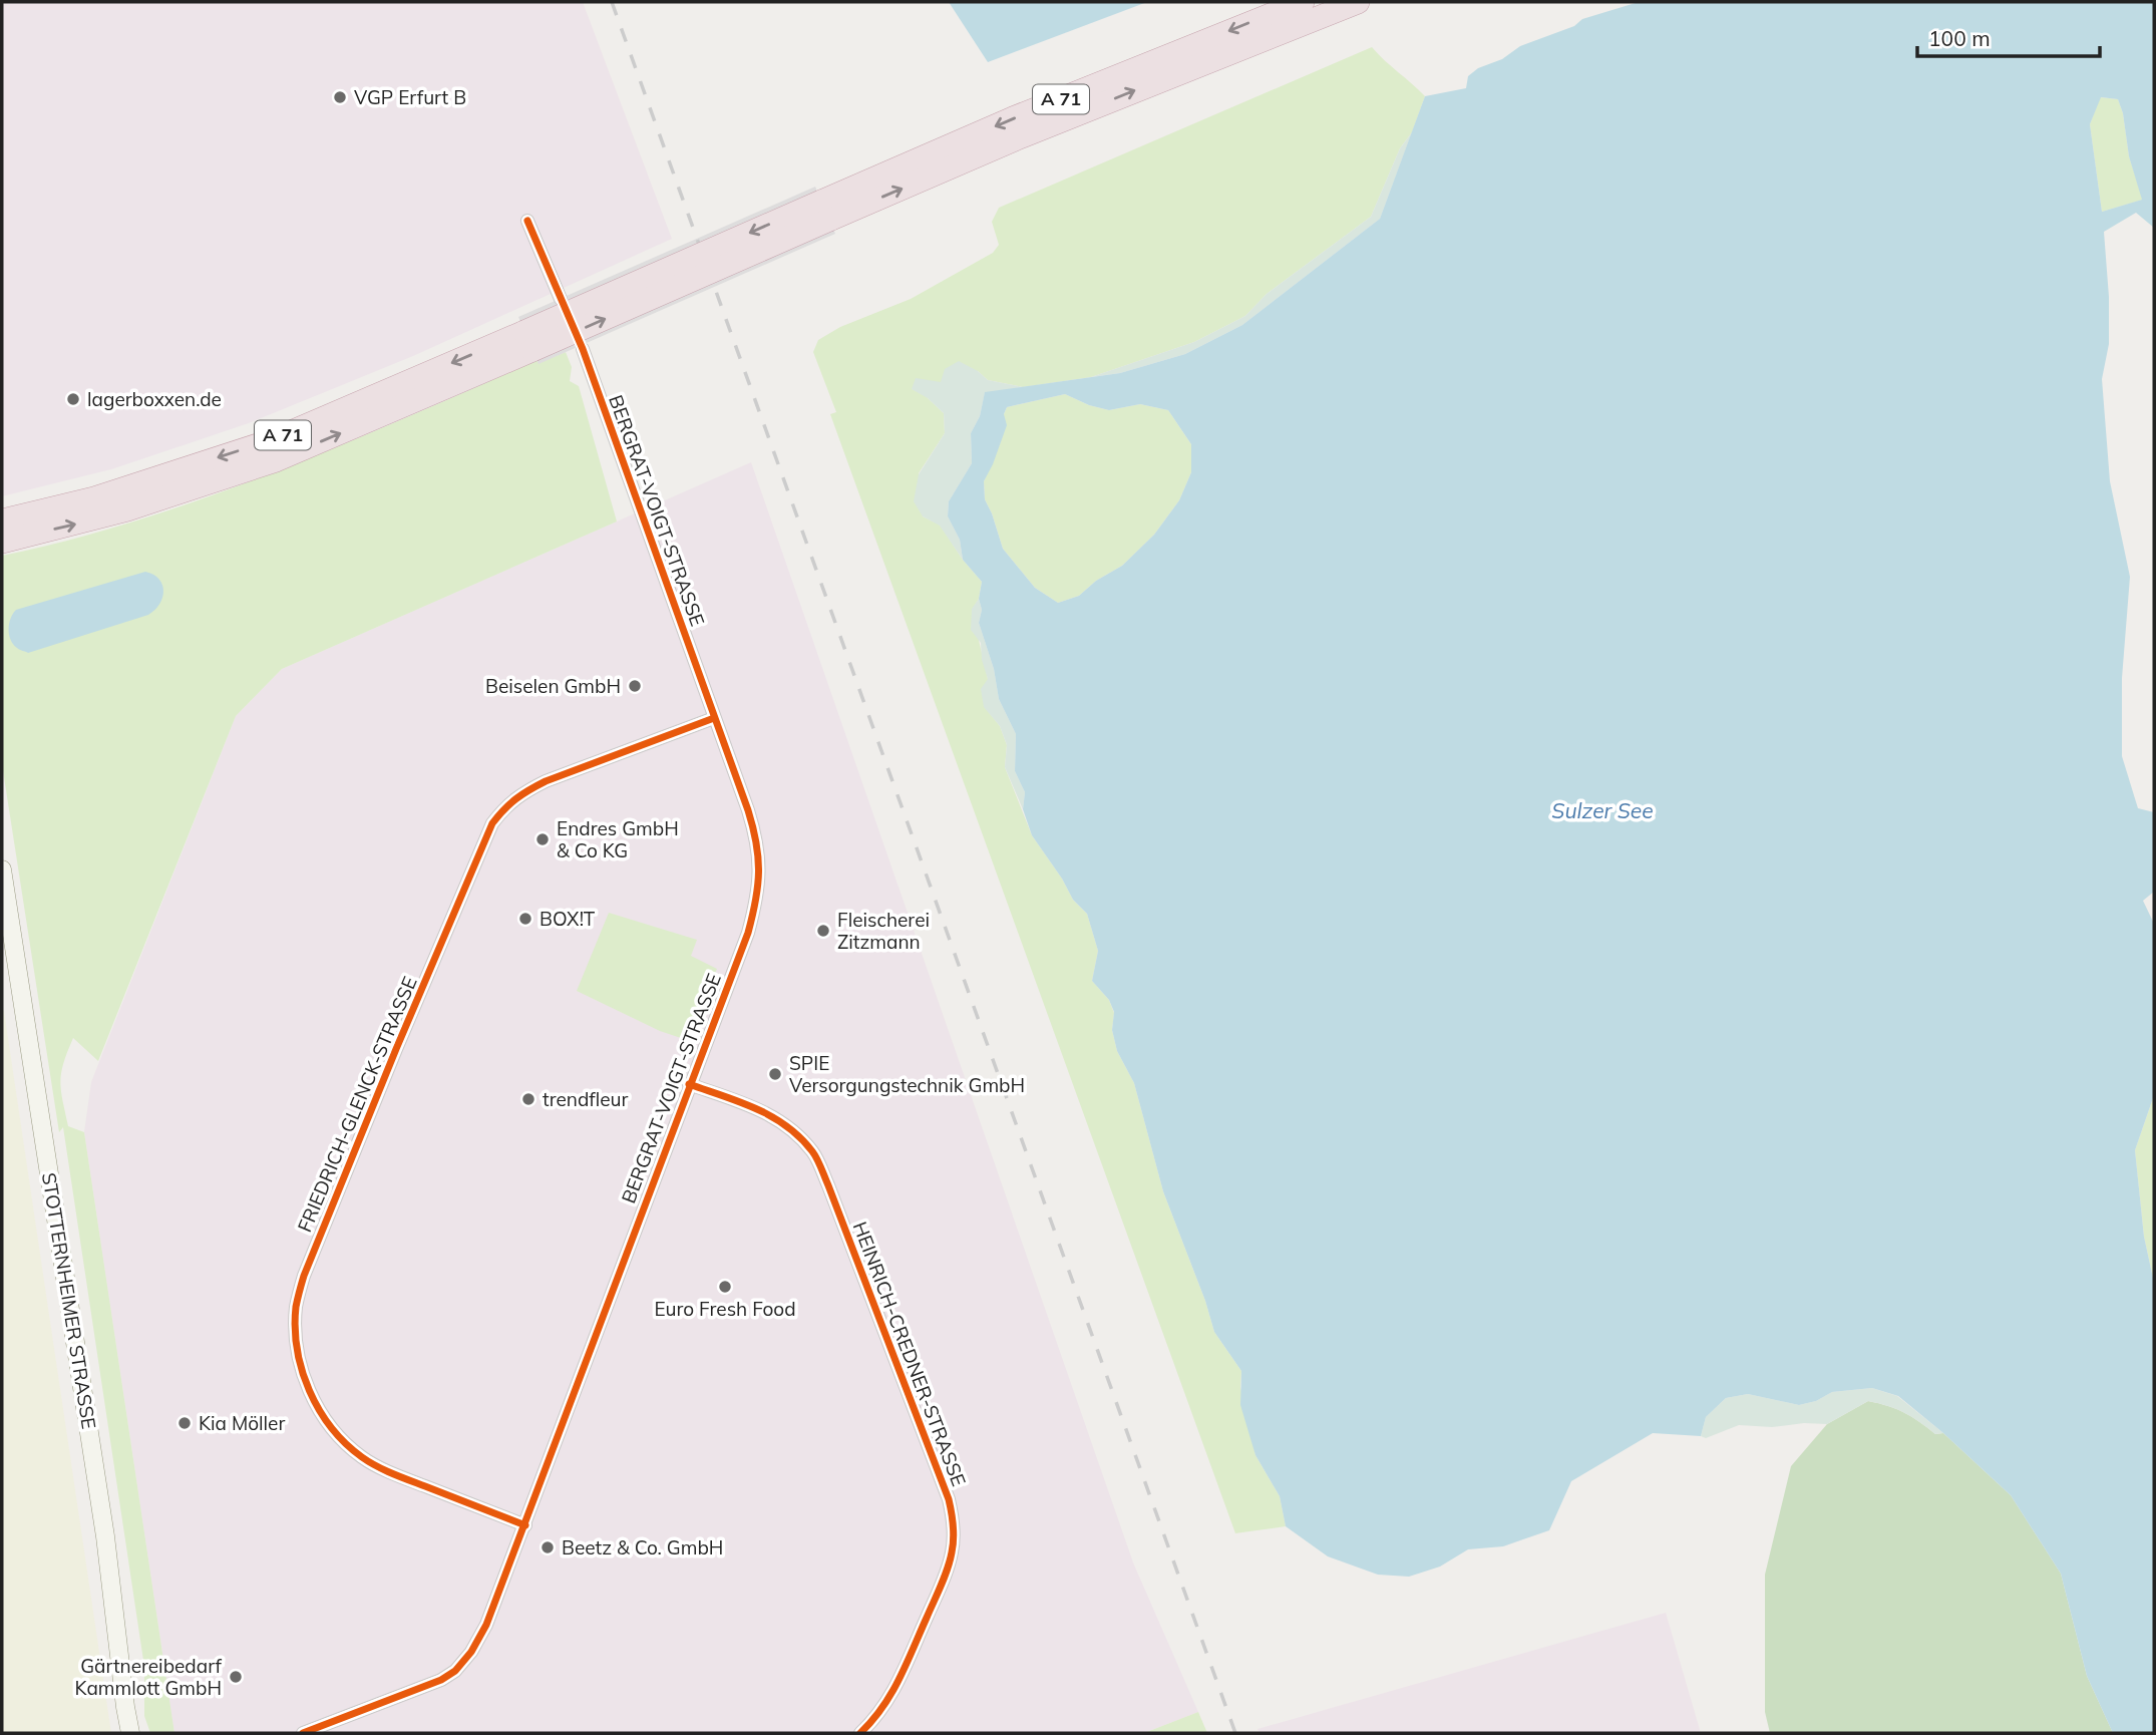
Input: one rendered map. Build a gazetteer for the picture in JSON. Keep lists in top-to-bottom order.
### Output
{
  "streets": {
    "highway": ["A 71"],
    "main road": ["STOTTERNHEIMER STRASSE"],
    "street": ["BERGRAT-VOIGT-STRASSE", "FRIEDRICH-GLENCK-STRASSE", "HEINRICH-CREDNER-STRASSE"]
  },
  "crossings": [
    ["BERGRAT-VOIGT-STRASSE", "FRIEDRICH-GLENCK-STRASSE"],
    ["BERGRAT-VOIGT-STRASSE", "HEINRICH-CREDNER-STRASSE"]
  ],
  "water": ["Sulzer See"],
  "places": [
    "VGP Erfurt B",
    "lagerboxxen.de",
    "Beiselen GmbH",
    "Endres GmbH & Co KG",
    "BOX!T",
    "Fleischerei Zitzmann",
    "SPIE Versorgungstechnik GmbH",
    "trendfleur",
    "Euro Fresh Food",
    "Kia Möller",
    "Beetz & Co. GmbH",
    "Gärtnereibedarf Kammlott GmbH"
  ],
  "scale_bar": "100 m"
}
